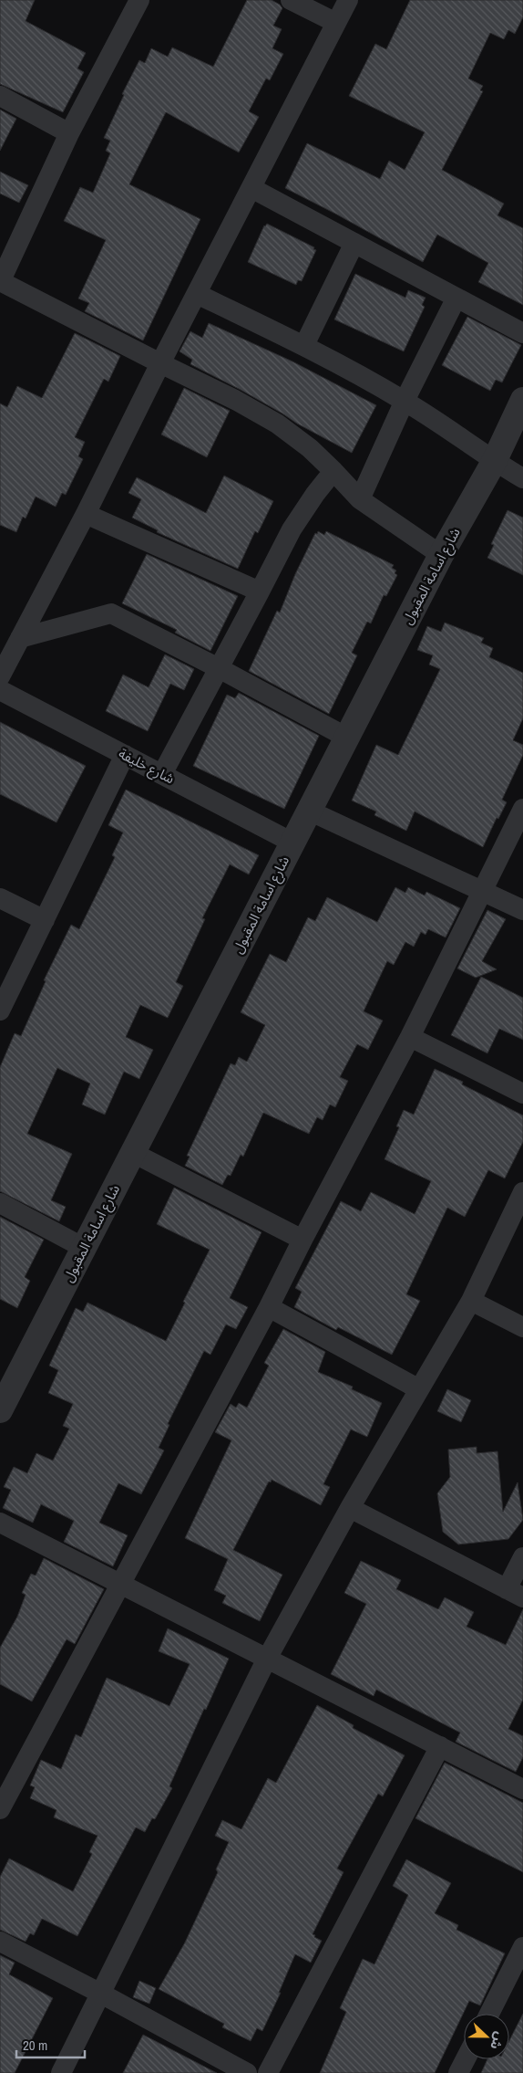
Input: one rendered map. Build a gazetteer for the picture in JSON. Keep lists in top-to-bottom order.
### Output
{
  "streets": {
    "street": ["شارع اسامة المقبول", "شارع خليفة"]
  },
  "crossings": [
    ["شارع اسامة المقبول", "شارع خليفة"]
  ],
  "scale_bar": "20 m",
  "north": "right"
}
